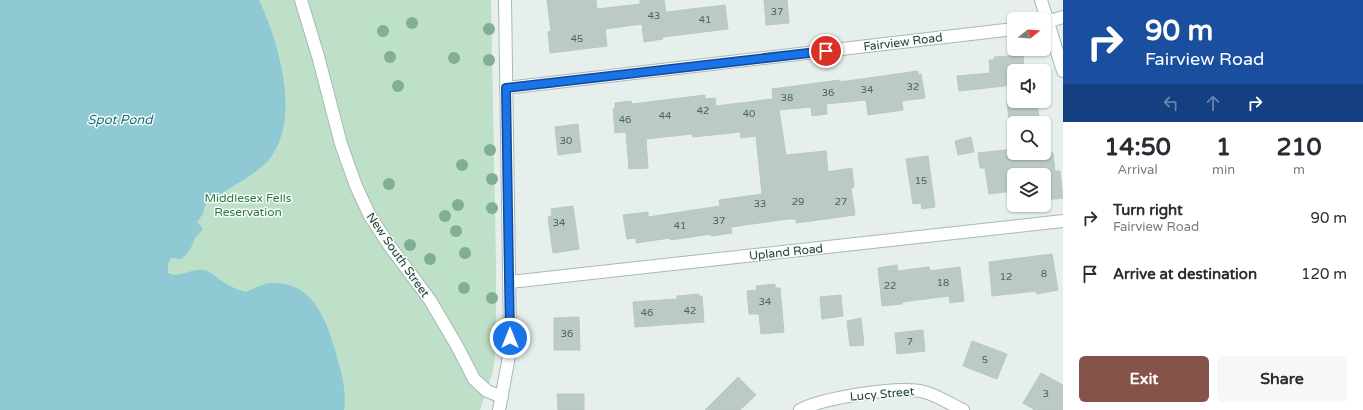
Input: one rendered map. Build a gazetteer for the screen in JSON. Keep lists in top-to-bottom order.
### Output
{
  "streets": {
    "street": [
      "Fairview Road",
      "Upland Road",
      "New South Street",
      "Lucy Street"
    ]
  },
  "water": ["Spot Pond"],
  "parks": ["Middlesex Fells Reservation"],
  "house_numbers": [
    "37",
    "43",
    "41",
    "45",
    "32",
    "34",
    "36",
    "38",
    "42",
    "40",
    "44",
    "46",
    "30",
    "15",
    "29",
    "27",
    "33",
    "37",
    "34",
    "41",
    "8",
    "12",
    "18",
    "22",
    "34",
    "42",
    "46",
    "36",
    "7",
    "5",
    "3"
  ],
  "north": "right",
  "page": {
    "turn": ["90 m", "Fairview Road"],
    "eta": [
      "14:50",
      "Arrival",
      "1",
      "min",
      "210",
      "m"
    ],
    "list": [
      {
        "name": "Turn right",
        "note": "Fairview Road",
        "value": "90 m"
      },
      {
        "name": "Arrive at destination",
        "value": "120 m"
      }
    ],
    "buttons": ["Exit", "Share"]
  }
}
